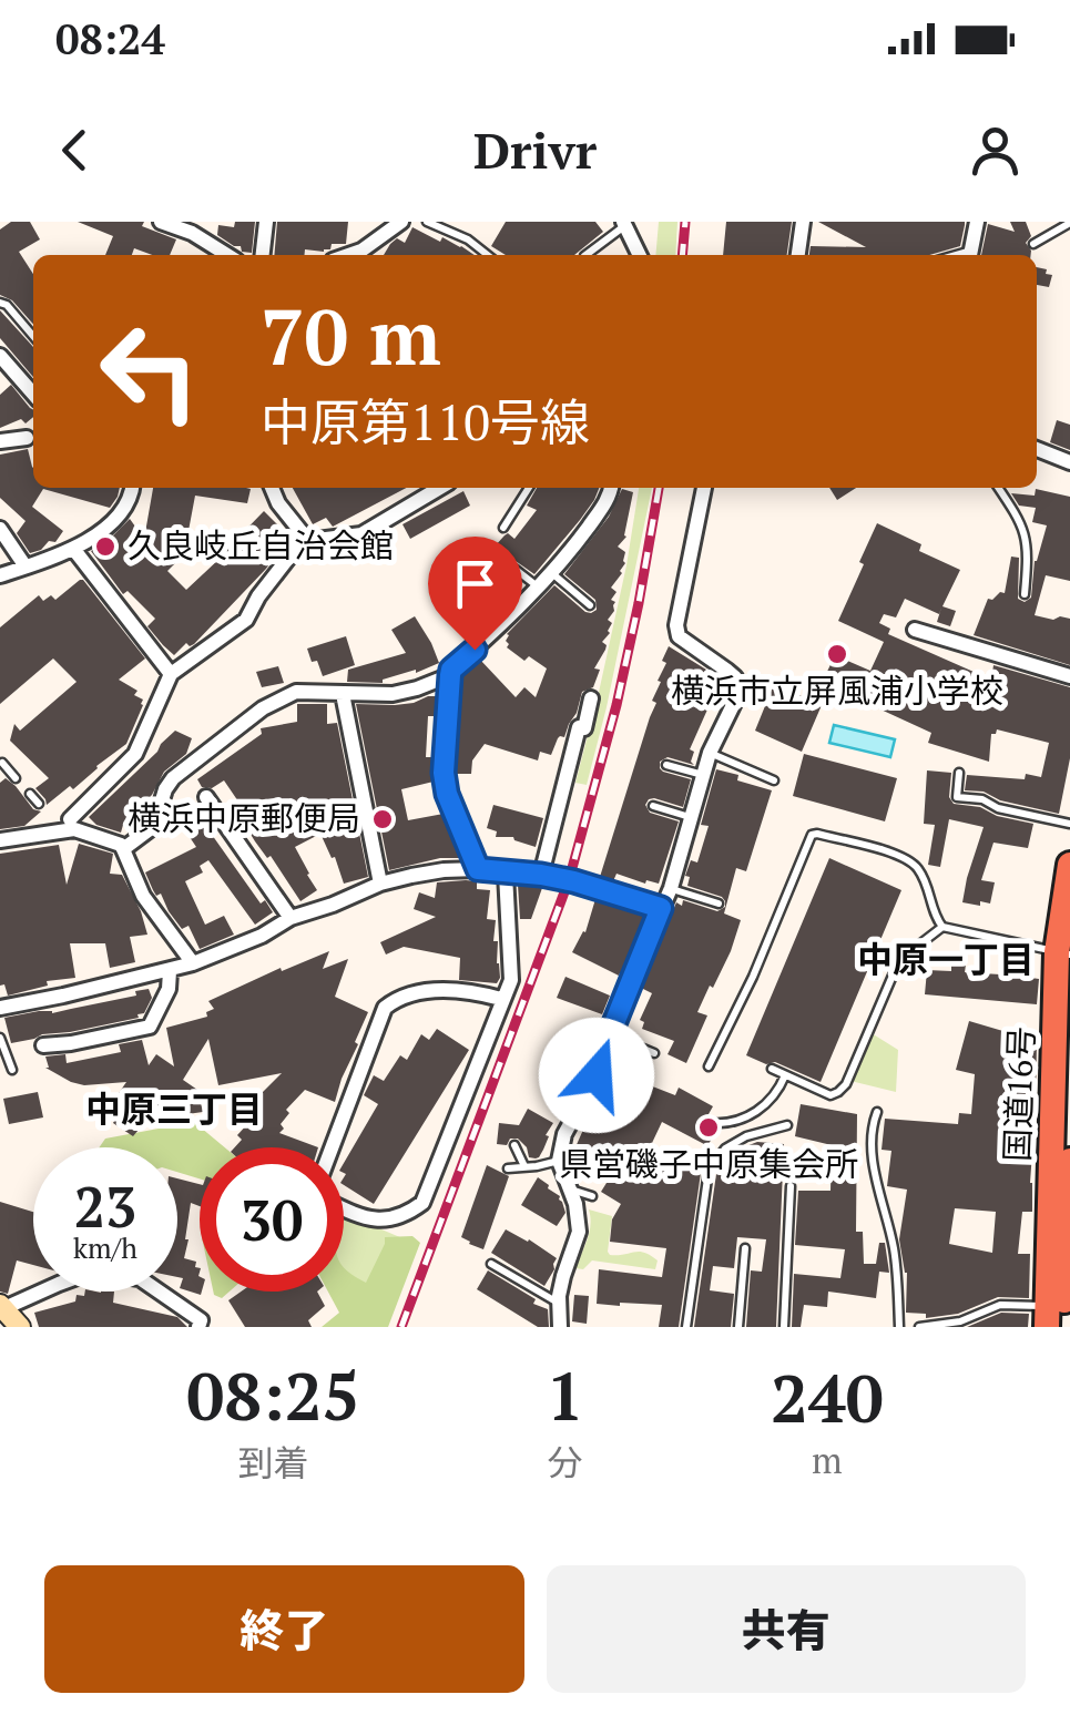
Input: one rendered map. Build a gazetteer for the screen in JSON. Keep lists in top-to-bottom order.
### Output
{
  "streets": {
    "highway": ["国道16号"]
  },
  "districts": ["中原一丁目", "中原三丁目"],
  "places": [
    "久良岐丘自治会館",
    "横浜市立屏風浦小学校",
    "横浜中原郵便局",
    "県営磯子中原集会所"
  ],
  "page": {
    "status": "08:24",
    "header": "Drivr",
    "turn": ["70 m", "中原第110号線"],
    "speed": "23 km/h",
    "limit": "30",
    "eta": [
      "08:25",
      "到着",
      "1",
      "分",
      "240",
      "m"
    ],
    "buttons": ["終了", "共有"]
  }
}
